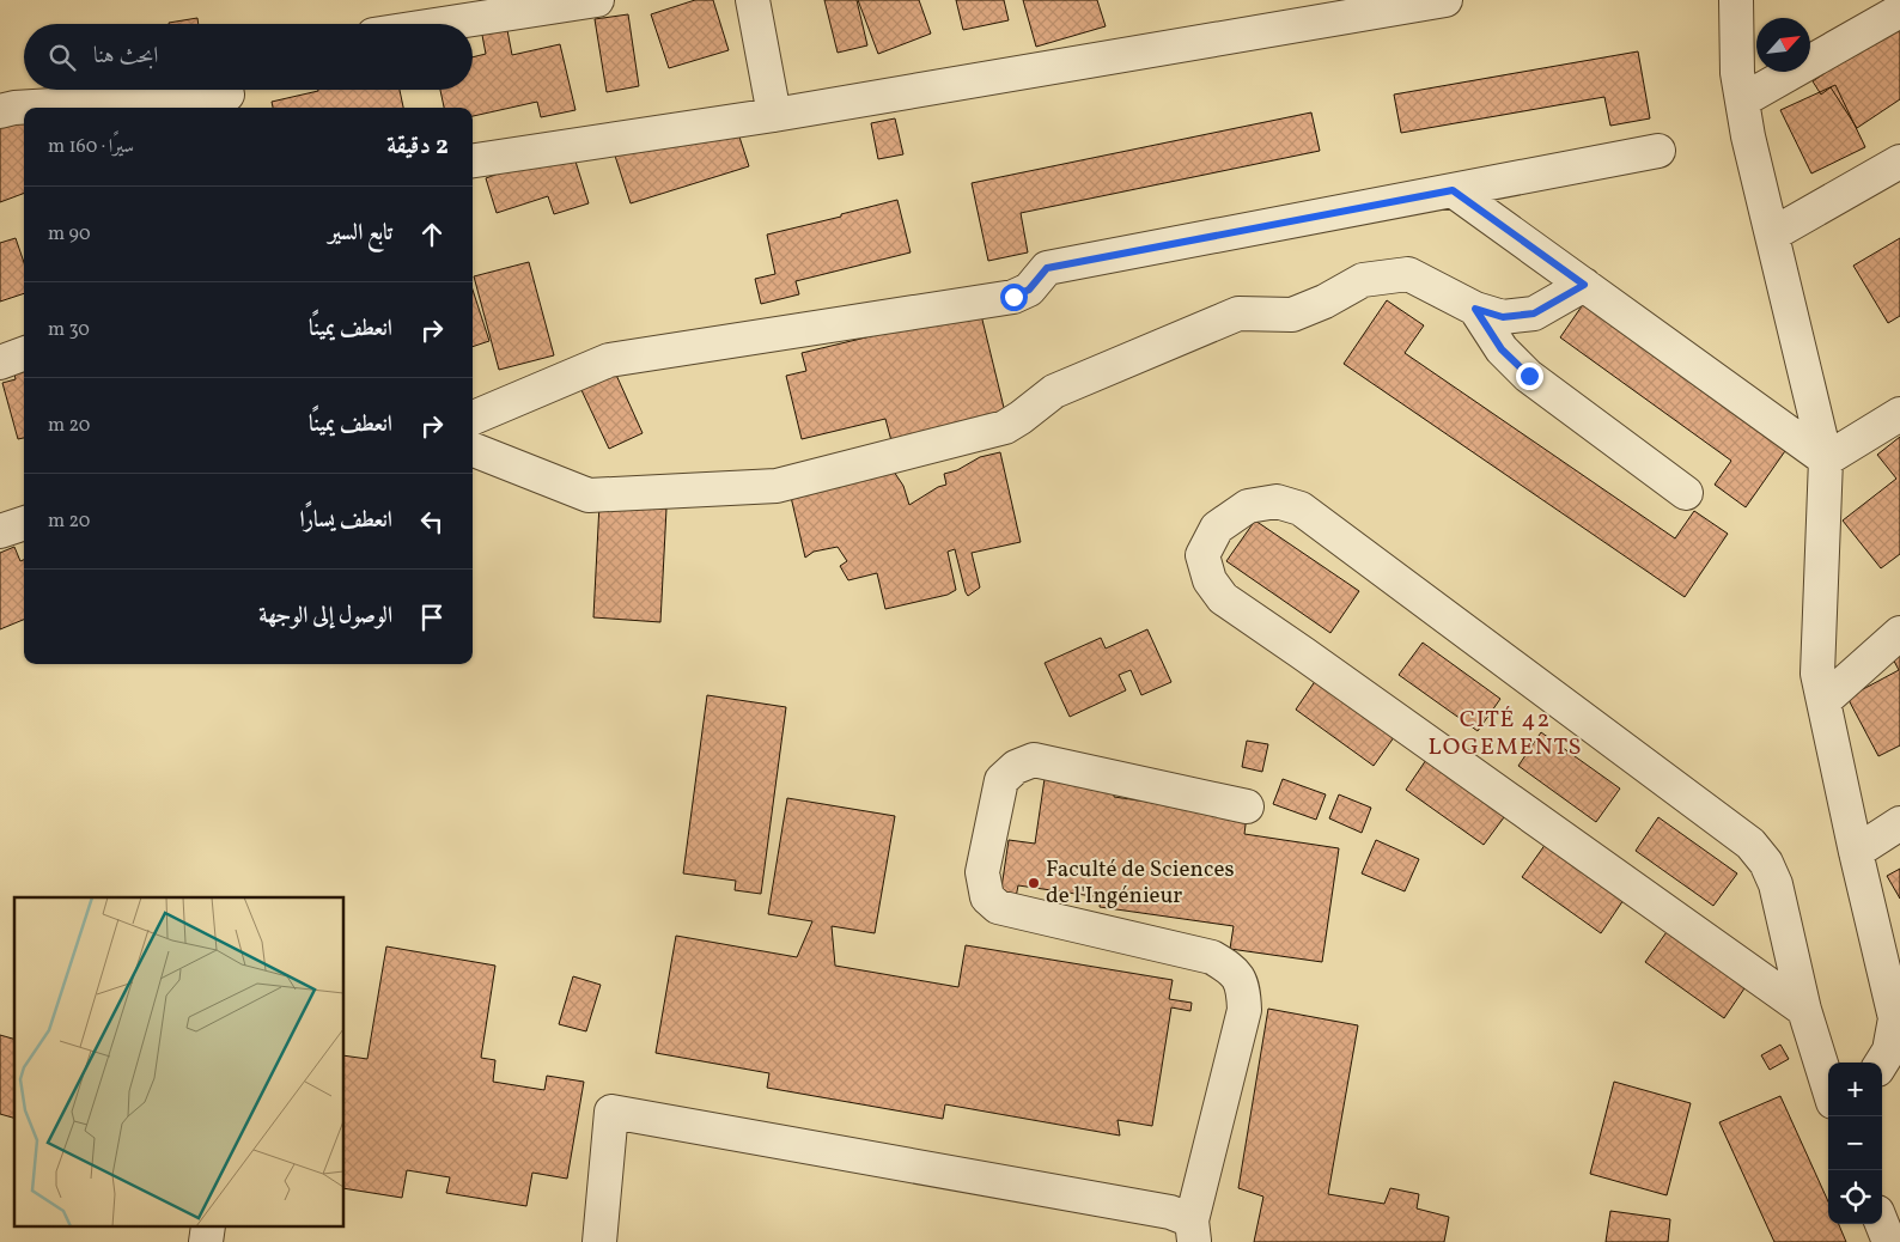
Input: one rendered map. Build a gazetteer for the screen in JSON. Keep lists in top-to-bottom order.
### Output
{
  "districts": ["CITÉ 42 LOGEMENTS"],
  "places": ["Faculté de Sciences de l'Ingénieur"],
  "north": "top right",
  "page": {
    "search": "ابحث هنا",
    "heading": ["2 دقيقة", "سيرًا · 160 m"],
    "list": [
      ["تابع السير", "90 m"],
      ["انعطف يمينًا", "30 m"],
      ["انعطف يمينًا", "20 m"],
      ["انعطف يسارًا", "20 m"],
      "الوصول إلى الوجهة"
    ],
    "map_buttons": ["+", "−"]
  }
}
